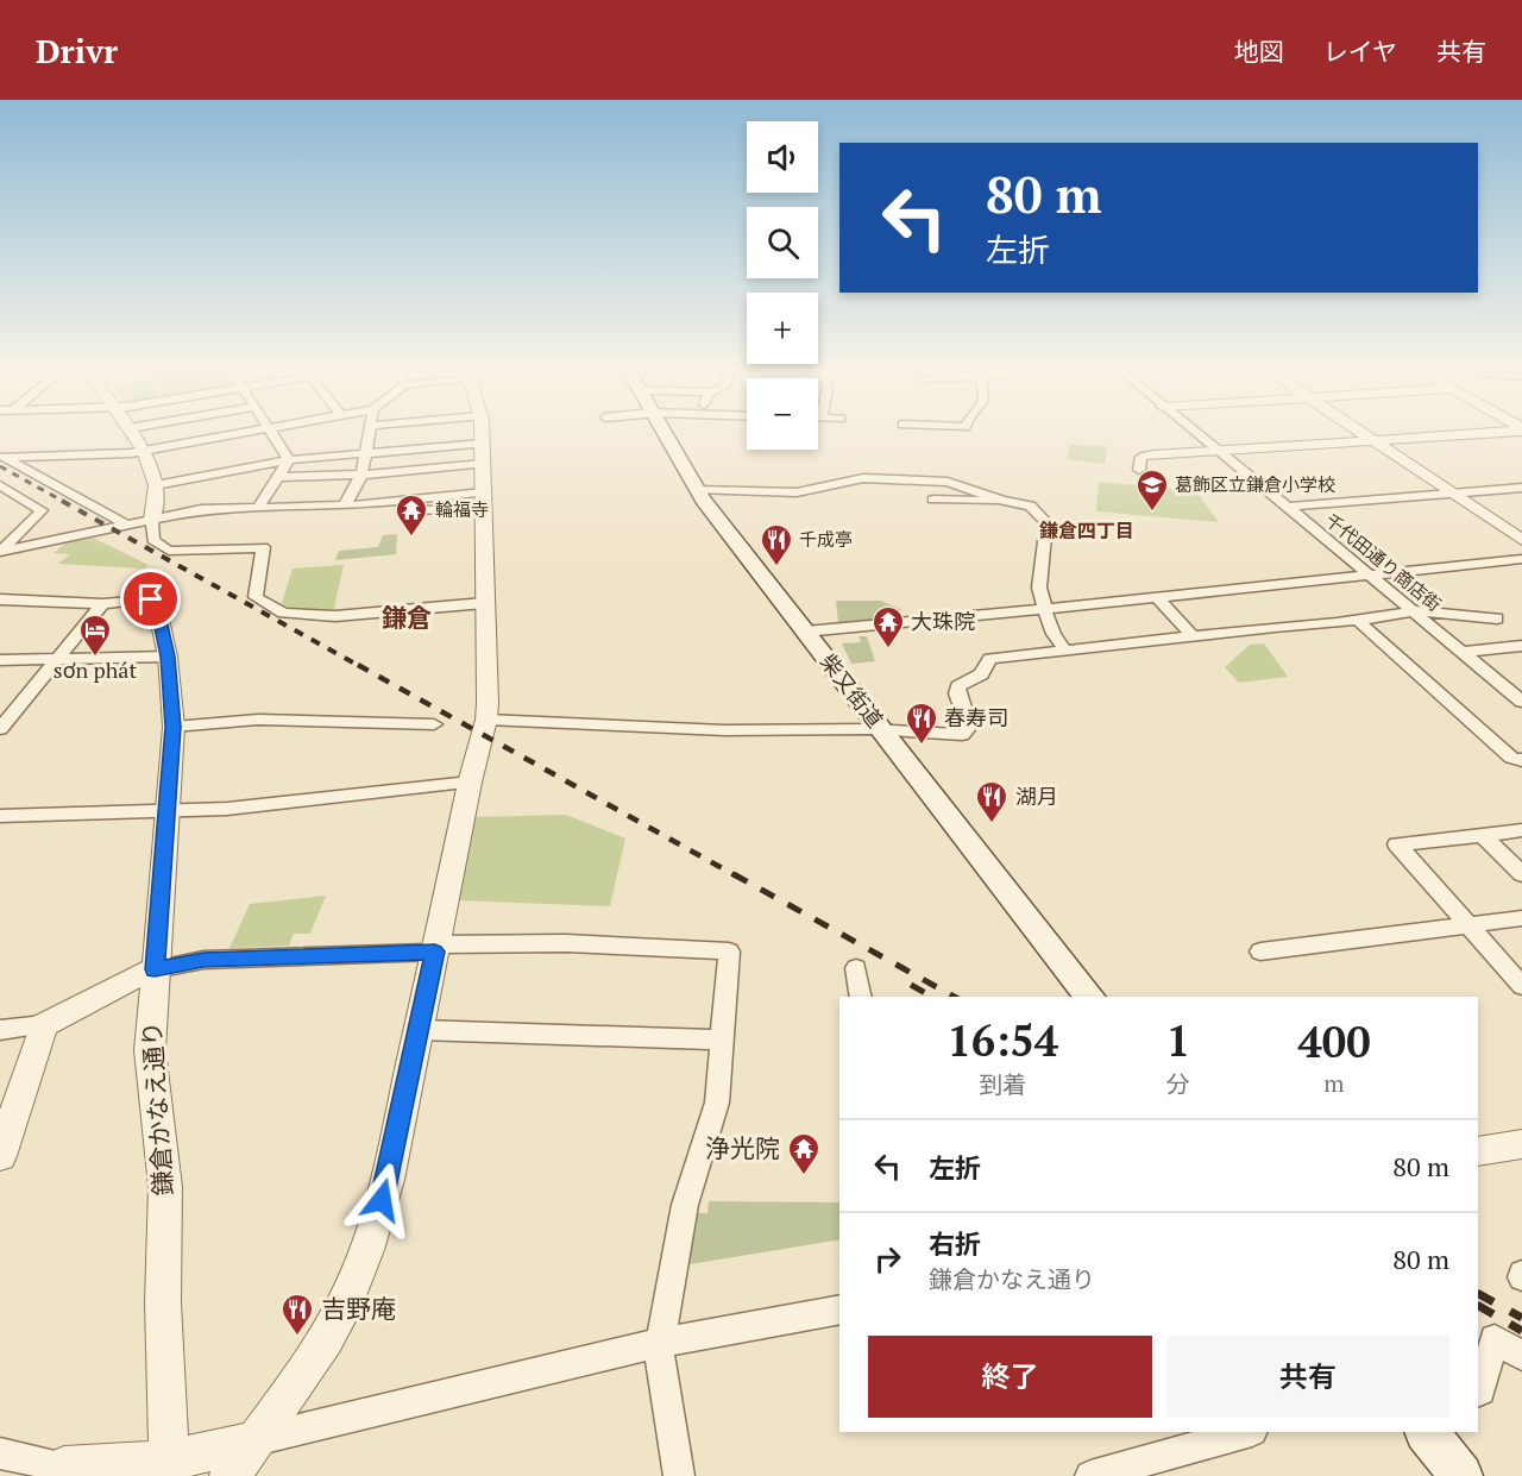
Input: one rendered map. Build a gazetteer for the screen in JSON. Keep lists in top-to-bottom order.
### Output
{
  "streets": {
    "main road": ["柴又街道"],
    "street": ["千代田通り商店街", "鎌倉かなえ通り"]
  },
  "districts": ["鎌倉四丁目", "鎌倉"],
  "places": {
    "school or university": ["葛飾区立鎌倉小学校"],
    "temple": ["輪福寺", "大珠院", "浄光院"],
    "restaurant": [
      "千成亭",
      "春寿司",
      "湖月",
      "吉野庵"
    ],
    "hotel": ["sơn phát"]
  },
  "page": {
    "header": "Drivr",
    "nav": ["地図", "レイヤ", "共有"],
    "map_buttons": ["+", "−"],
    "turn": ["80 m", "左折"],
    "eta": [
      "16:54",
      "到着",
      "1",
      "分",
      "400",
      "m"
    ],
    "list": [
      {
        "name": "左折",
        "value": "80 m"
      },
      {
        "name": "右折",
        "note": "鎌倉かなえ通り",
        "value": "80 m"
      }
    ],
    "buttons": ["終了", "共有"]
  }
}
